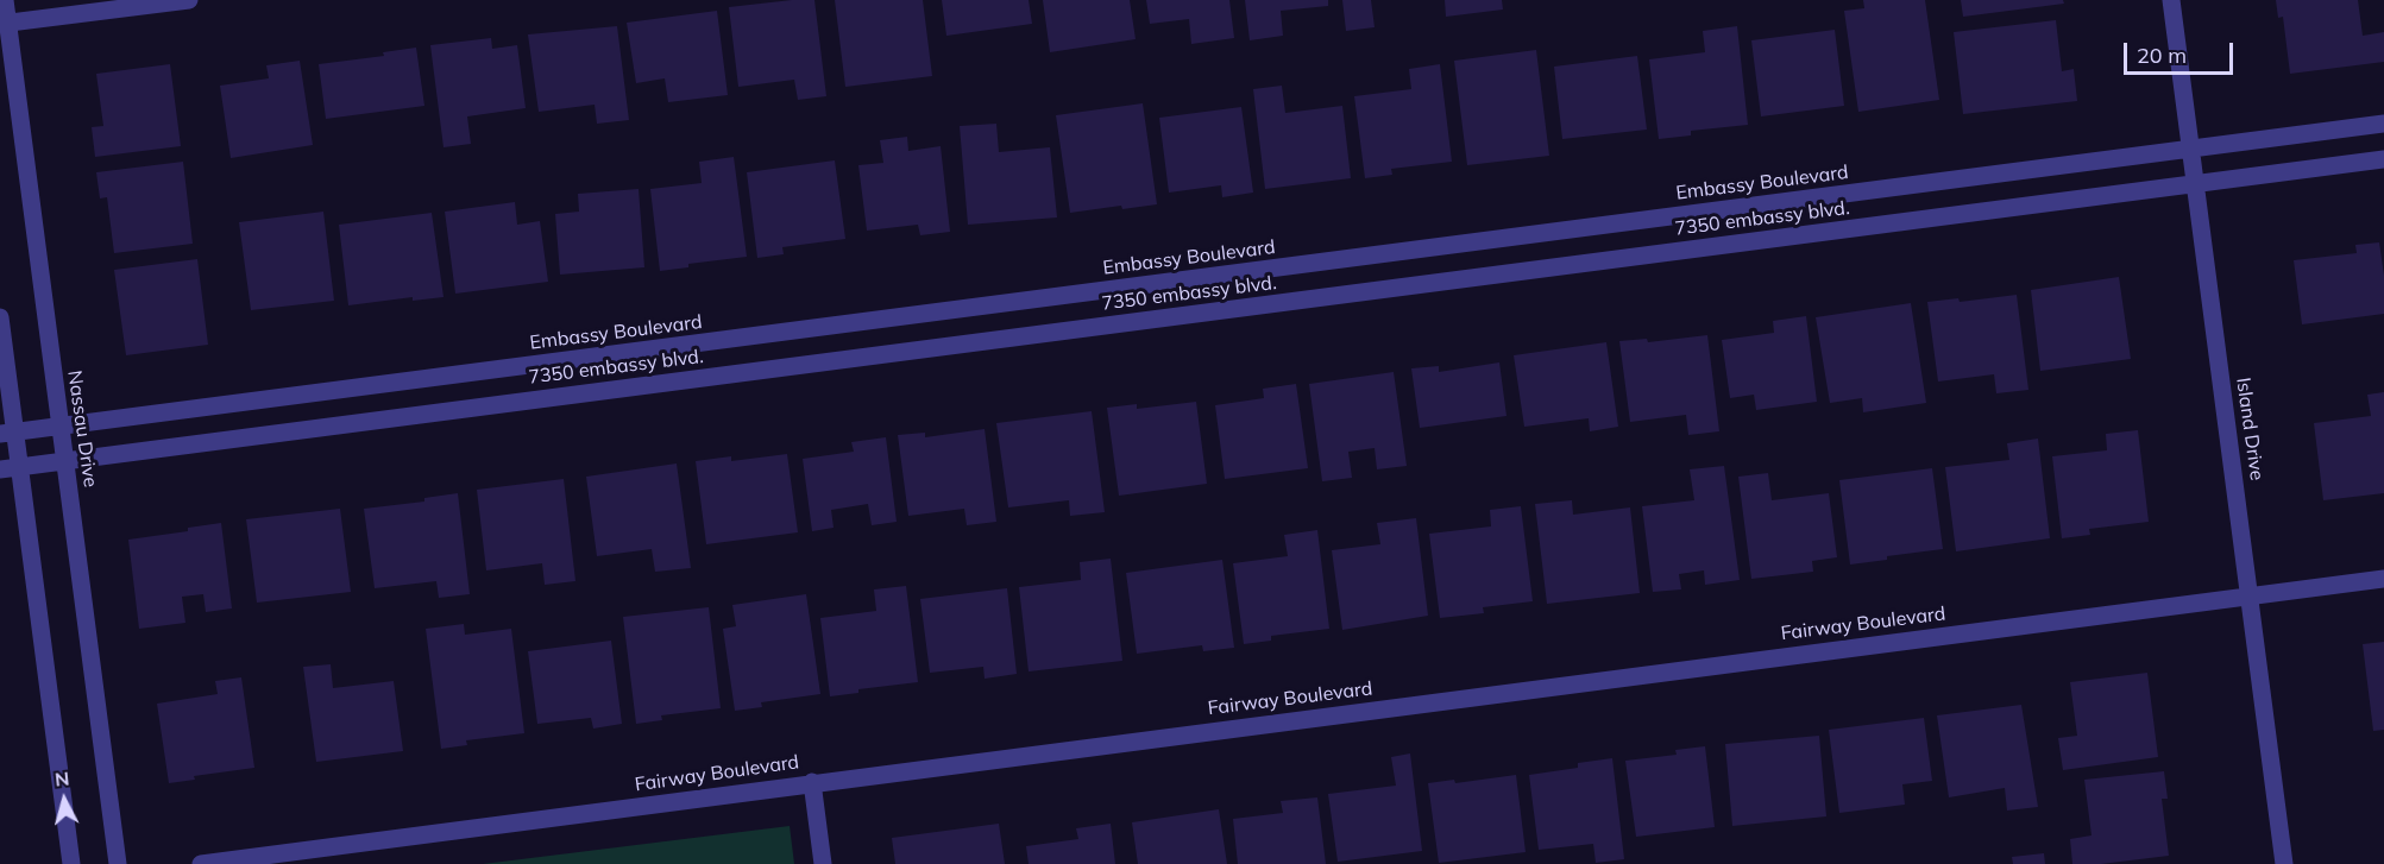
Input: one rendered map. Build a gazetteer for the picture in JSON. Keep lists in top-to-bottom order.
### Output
{
  "streets": {
    "street": [
      "Embassy Boulevard",
      "7350 embassy blvd.",
      "Nassau Drive",
      "Island Drive",
      "Fairway Boulevard"
    ]
  },
  "crossings": [
    ["Embassy Boulevard", "Nassau Drive"],
    ["Embassy Boulevard", "Island Drive"],
    ["7350 embassy blvd.", "Nassau Drive"],
    ["7350 embassy blvd.", "Island Drive"],
    ["Island Drive", "Fairway Boulevard"]
  ],
  "scale_bar": "20 m",
  "north": "top"
}
